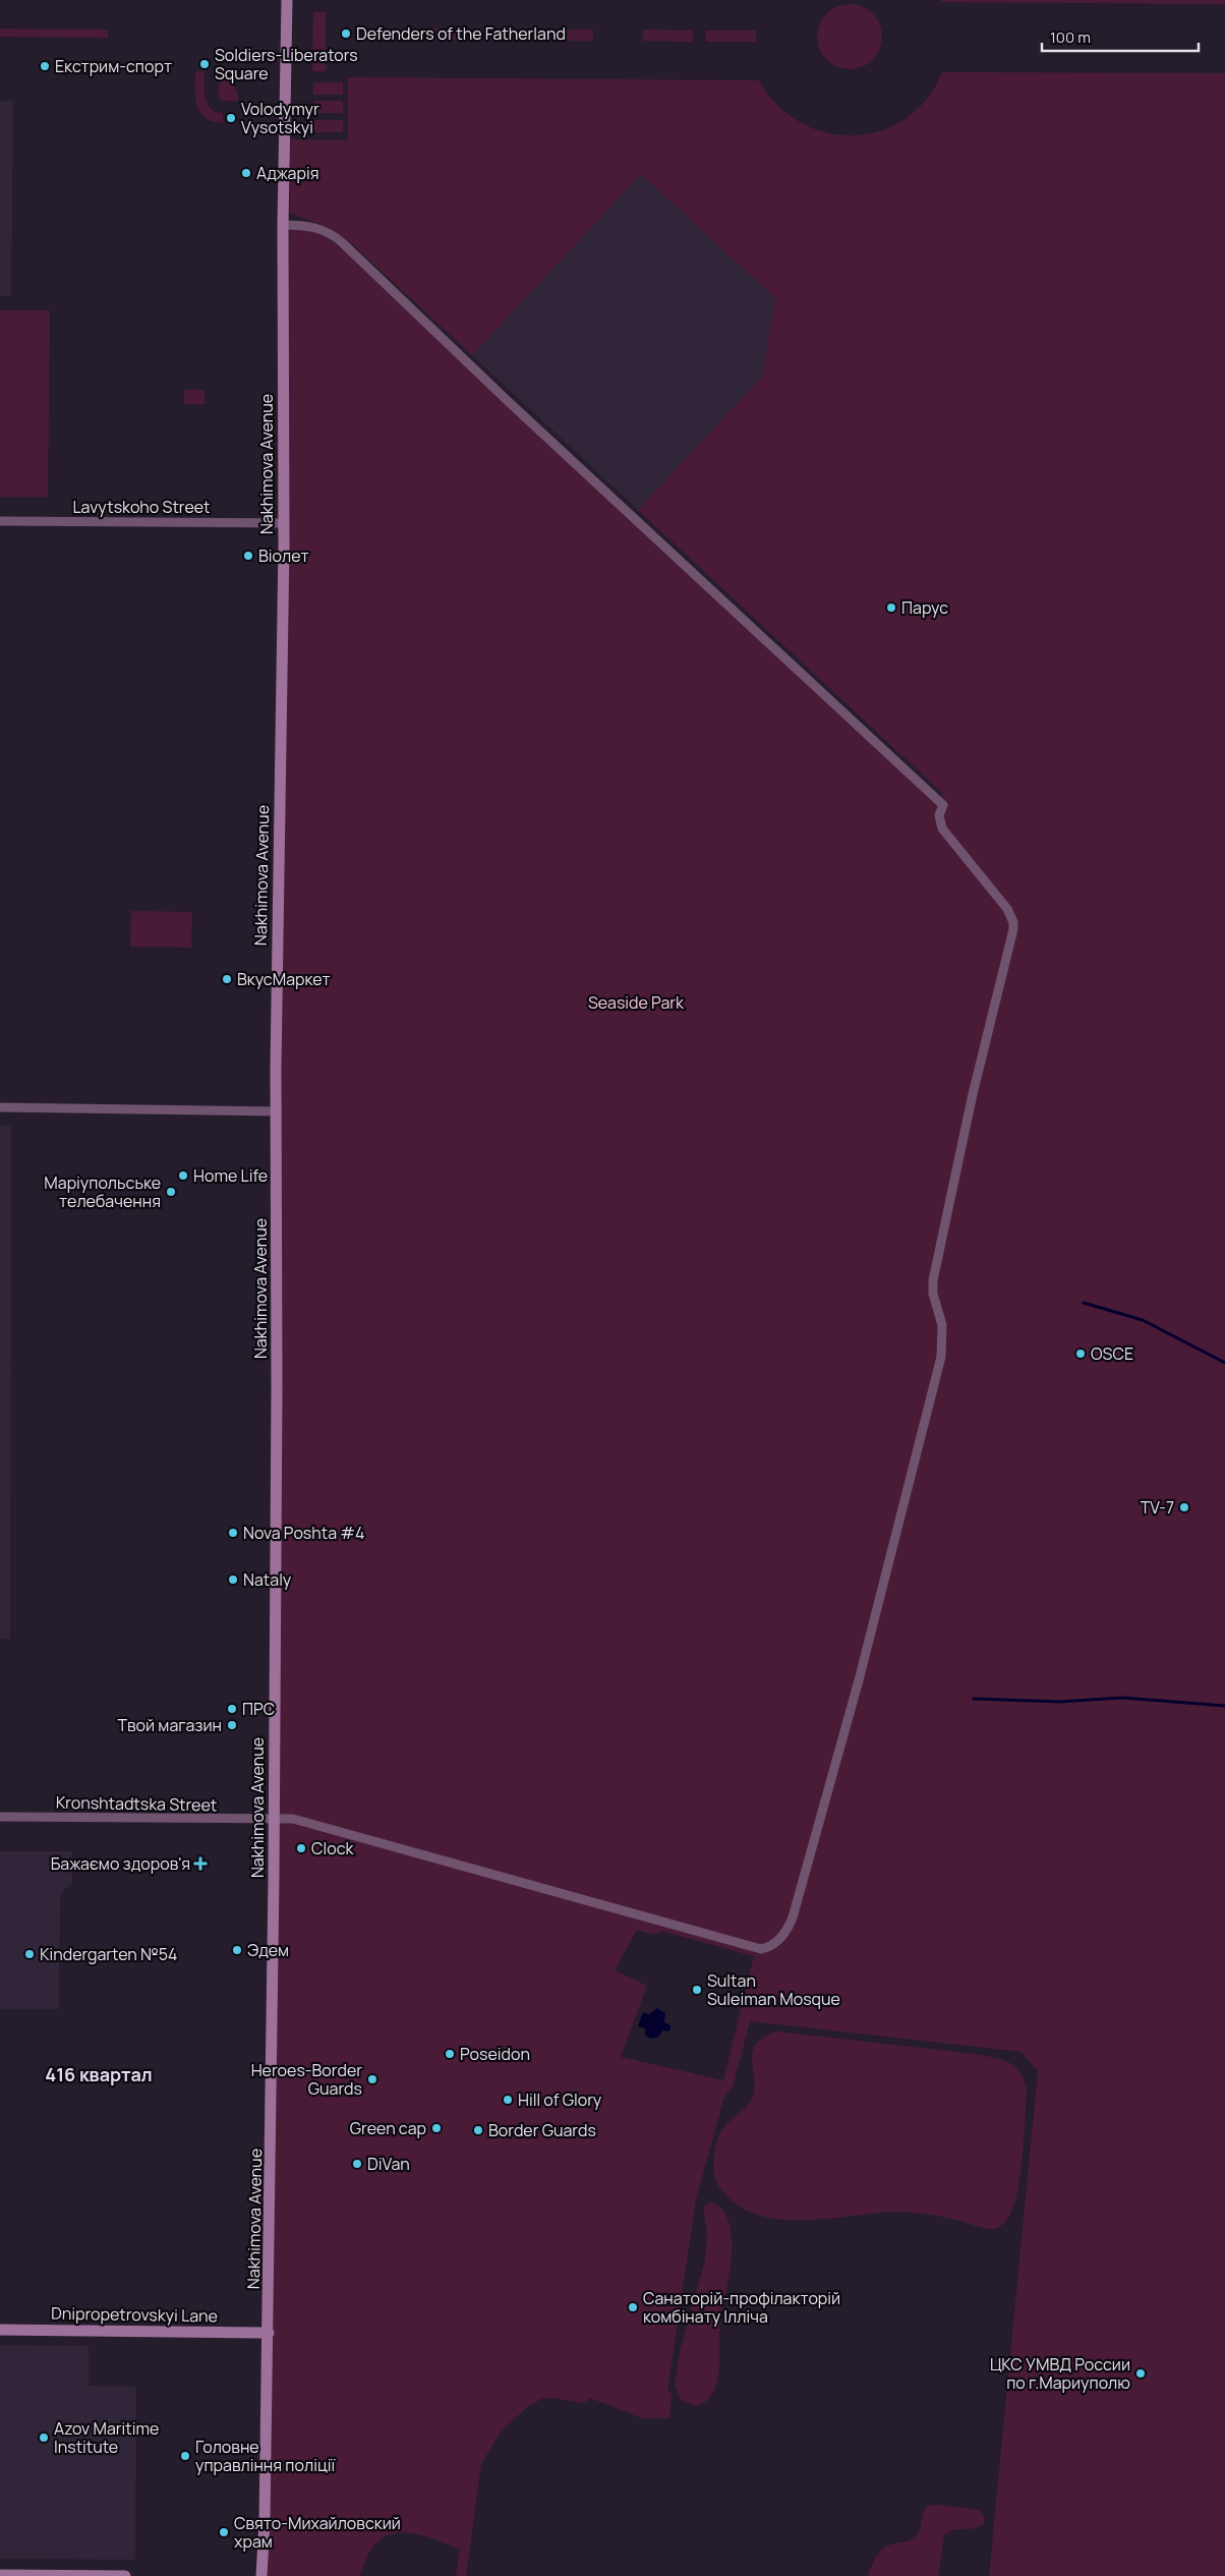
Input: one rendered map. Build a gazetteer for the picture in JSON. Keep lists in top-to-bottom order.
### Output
{
  "streets": {
    "main road": ["Nakhimova Avenue", "Dnipropetrovskyi Lane"],
    "street": ["Lavytskoho Street", "Kronshtadtska Street"]
  },
  "crossings": [
    ["Nakhimova Avenue", "Lavytskoho Street"],
    ["Nakhimova Avenue", "Kronshtadtska Street"],
    ["Nakhimova Avenue", "Dnipropetrovskyi Lane"]
  ],
  "districts": ["416 квартал"],
  "parks": ["Seaside Park"],
  "places": {
    "other": [
      "Defenders of the Fatherland",
      "Soldiers-Liberators Square",
      "Екстрим-спорт",
      "Volodymyr Vysotskyi",
      "Аджарія",
      "Віолет",
      "Парус",
      "ВкусМаркет",
      "Home Life",
      "Маріупольське телебачення",
      "OSCE",
      "TV-7",
      "Nova Poshta #4",
      "Nataly",
      "ПРС",
      "Твой магазин",
      "Clock",
      "Эдем",
      "Kindergarten №54",
      "Sultan Suleiman Mosque",
      "Poseidon",
      "Heroes-Border Guards",
      "Hill of Glory",
      "Green cap",
      "Border Guards",
      "DiVan",
      "Санаторій-профілакторій комбінату Ілліча",
      "ЦКС УМВД России по г.Мариуполю",
      "Azov Maritime Institute",
      "Головне управління поліції",
      "Свято-Михайловский храм"
    ],
    "health": ["Бажаємо здоров'я"]
  },
  "scale_bar": "100 m"
}
